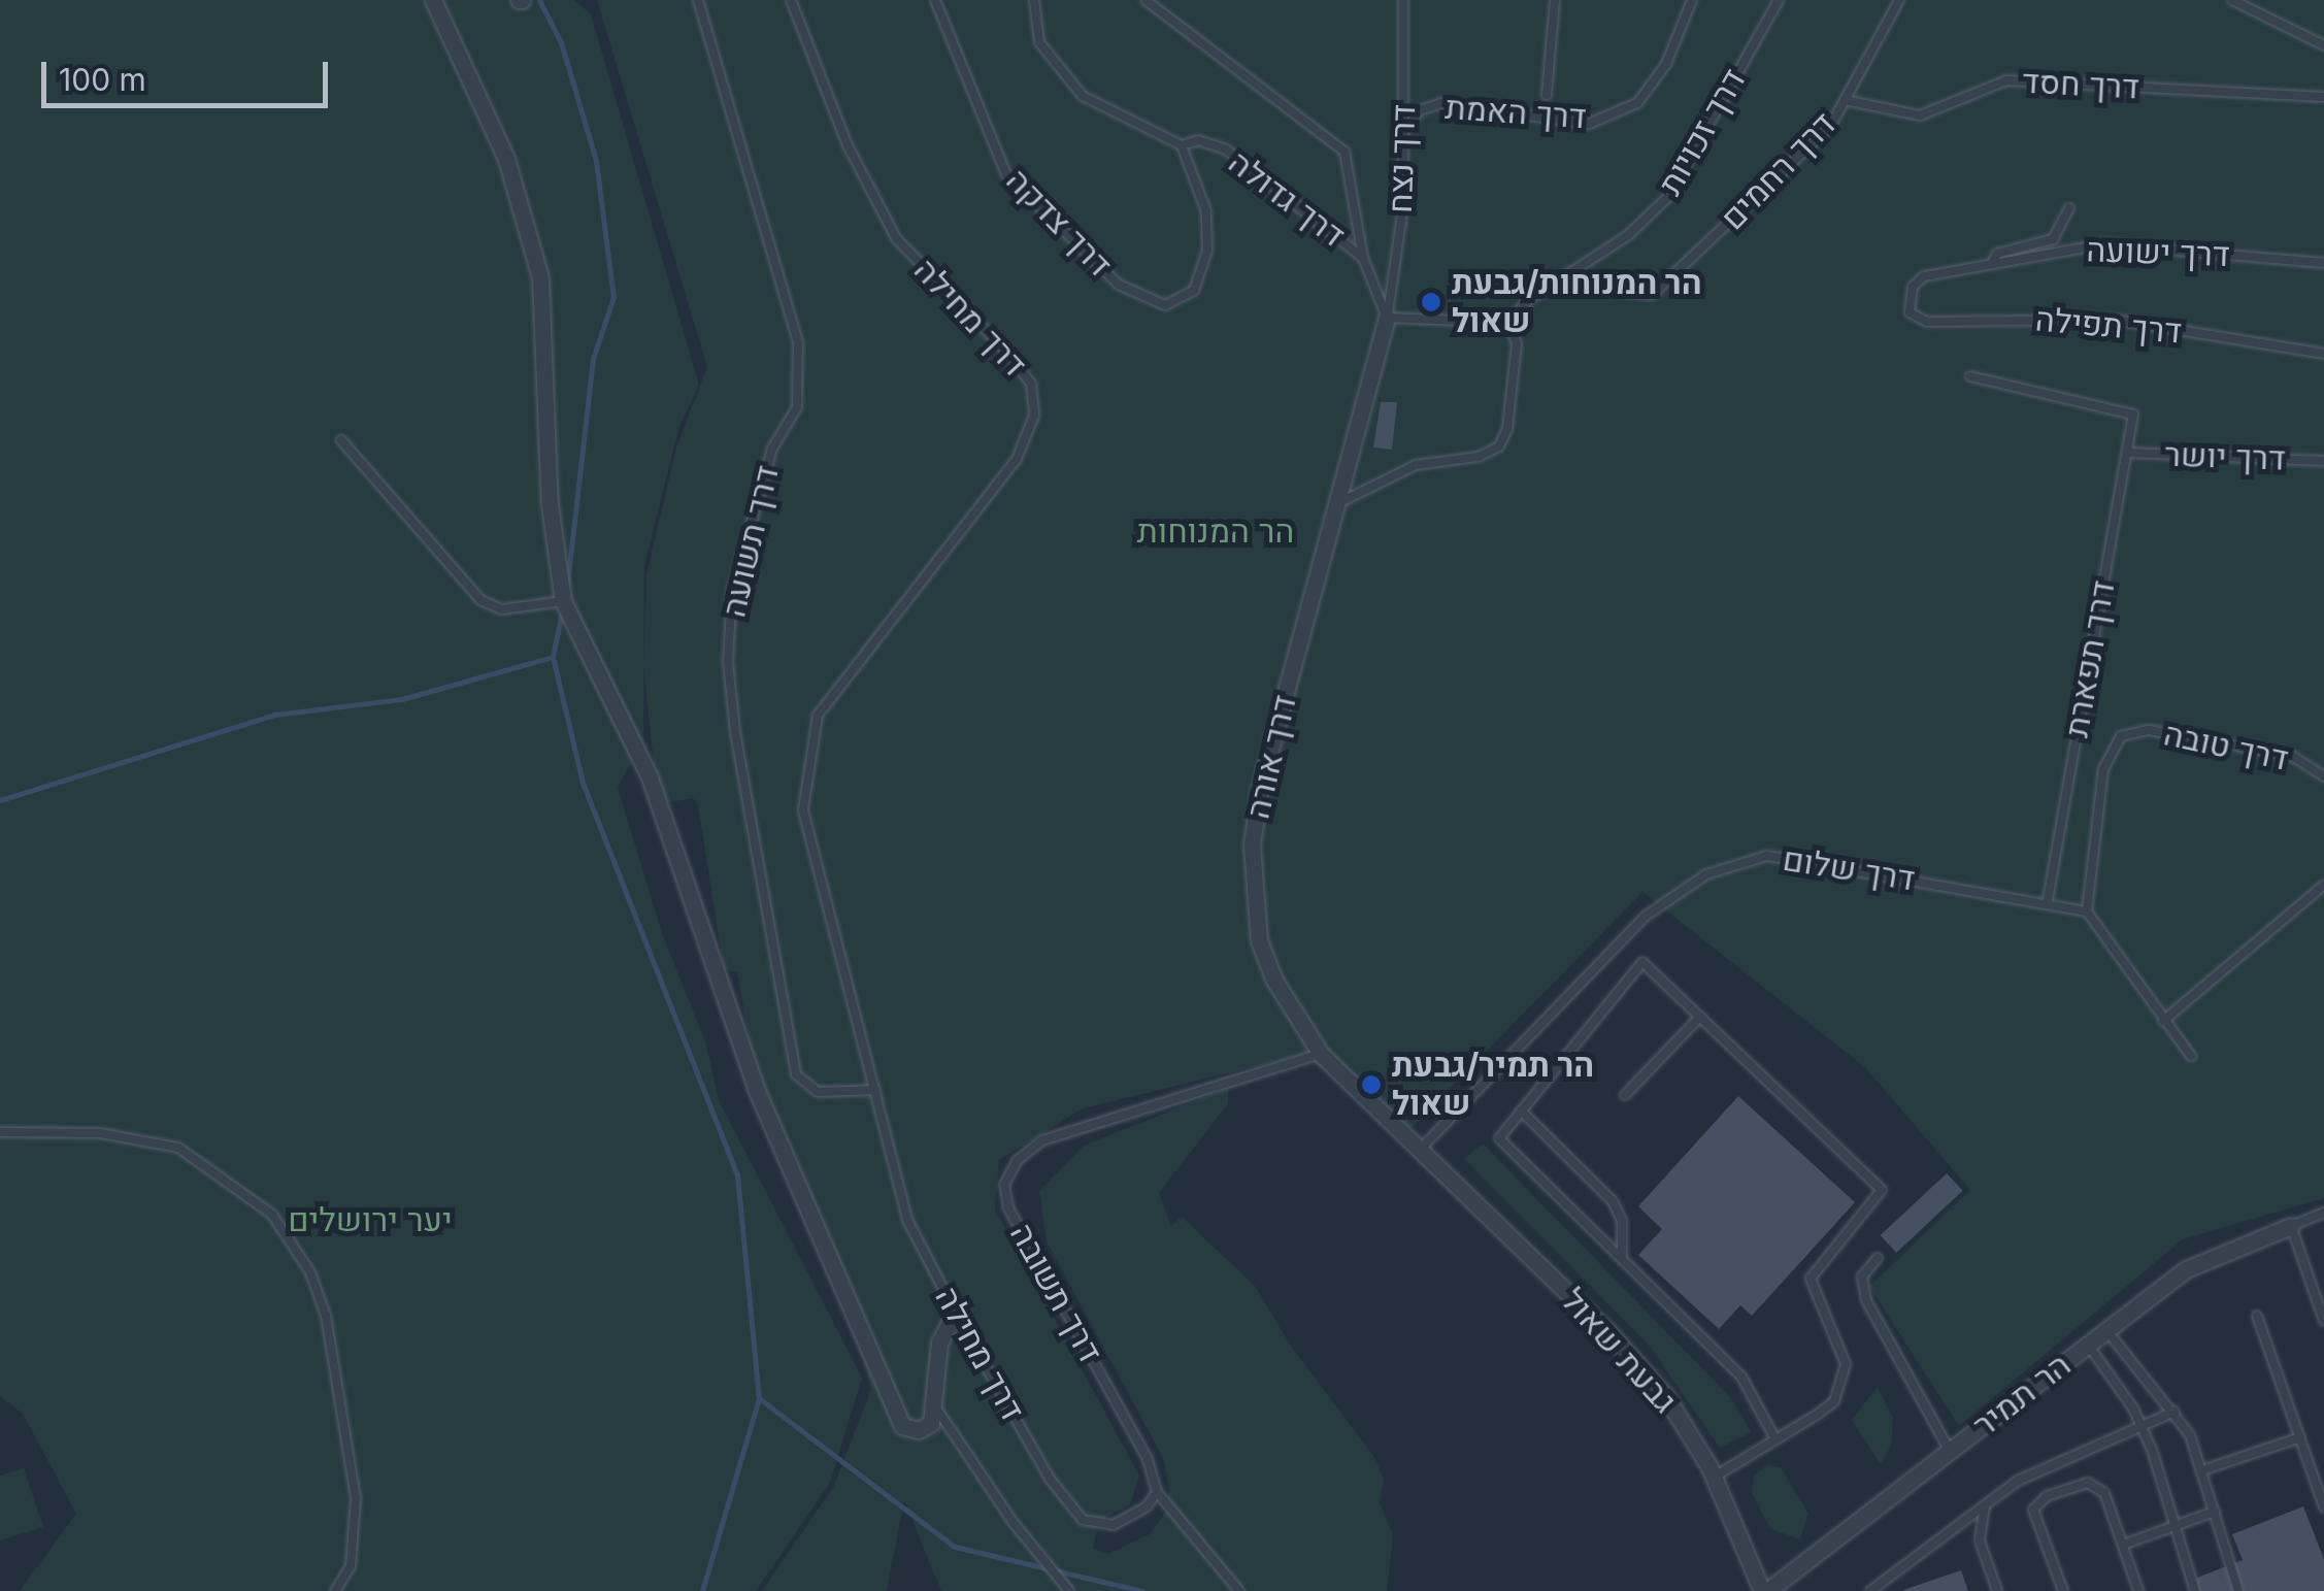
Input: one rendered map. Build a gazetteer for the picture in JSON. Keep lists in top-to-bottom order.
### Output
{
  "streets": {
    "street": ["דרך אורה", "גבעת שאול", "הר תמיר"],
    "lane": [
      "דרך חסד",
      "דרך האמת",
      "דרך זכויות",
      "דרך נצח",
      "דרך רחמים",
      "דרך גדולה",
      "דרך צדקה",
      "דרך ישועה",
      "דרך מחילה",
      "דרך תפילה",
      "דרך יושר",
      "דרך תשועה",
      "דרך תפארת",
      "דרך טובה",
      "דרך שלום",
      "דרך תשובה"
    ]
  },
  "crossings": [
    ["דרך חסד", "דרך רחמים"],
    ["דרך האמת", "דרך נצח"],
    ["דרך זכויות", "דרך רחמים"],
    ["דרך נצח", "דרך גדולה"],
    ["דרך נצח", "דרך אורה"],
    ["דרך גדולה", "דרך צדקה"],
    ["דרך גדולה", "דרך אורה"],
    ["דרך ישועה", "דרך תפילה"],
    ["דרך מחילה", "דרך תשועה"],
    ["דרך מחילה", "דרך תשובה"],
    ["דרך יושר", "דרך תפארת"],
    ["דרך תפארת", "דרך שלום"],
    ["דרך טובה", "דרך שלום"],
    ["דרך אורה", "דרך שלום"],
    ["דרך אורה", "דרך תשובה"],
    ["דרך אורה", "גבעת שאול"],
    ["דרך שלום", "גבעת שאול"],
    ["גבעת שאול", "הר תמיר"]
  ],
  "parks": ["הר המנוחות", "יער ירושלים"],
  "places": ["הר המנוחות/גבעת שאול", "הר תמיר/גבעת שאול"],
  "scale_bar": "100 m"
}
